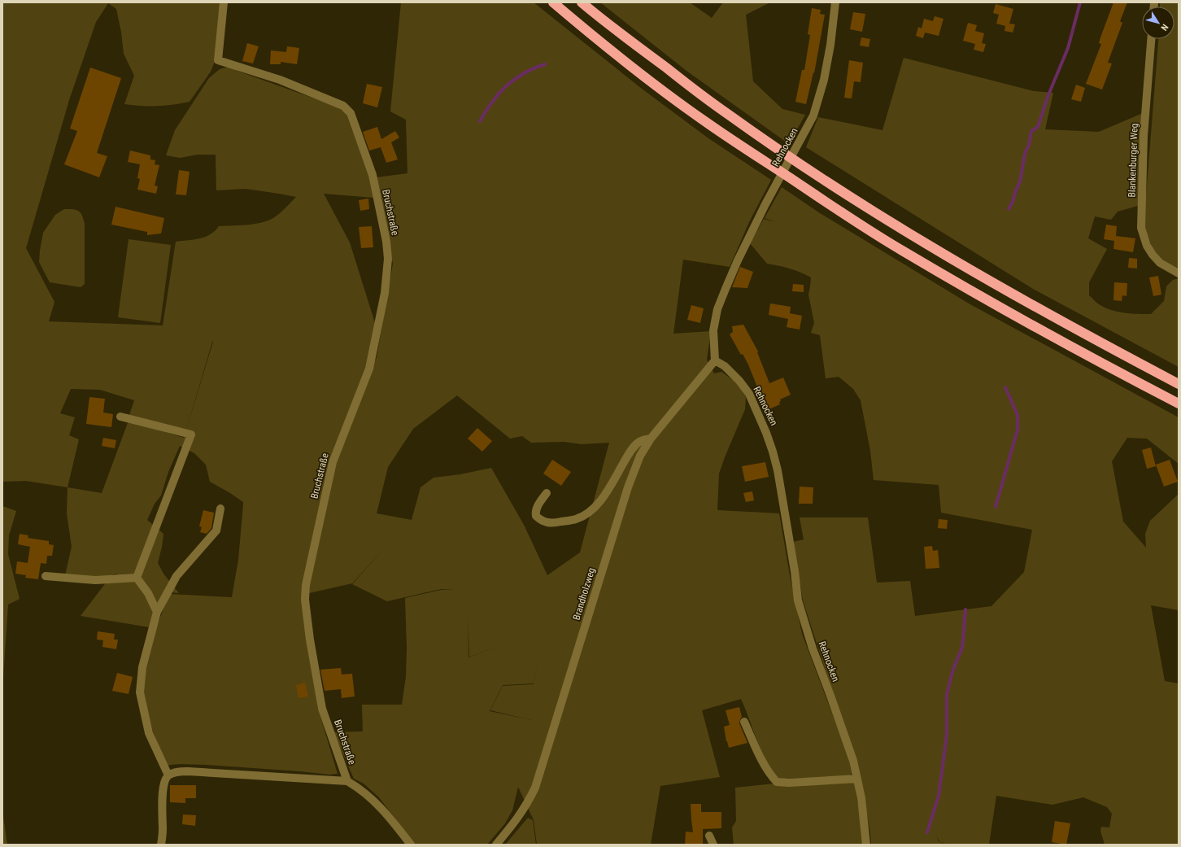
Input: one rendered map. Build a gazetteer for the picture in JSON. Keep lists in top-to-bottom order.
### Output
{
  "streets": {
    "street": [
      "Rehnocken",
      "Blankenburger Weg",
      "Bruchstraße",
      "Brandholzweg"
    ]
  },
  "crossings": [
    ["Rehnocken", "Brandholzweg"]
  ],
  "north": "bottom right"
}
